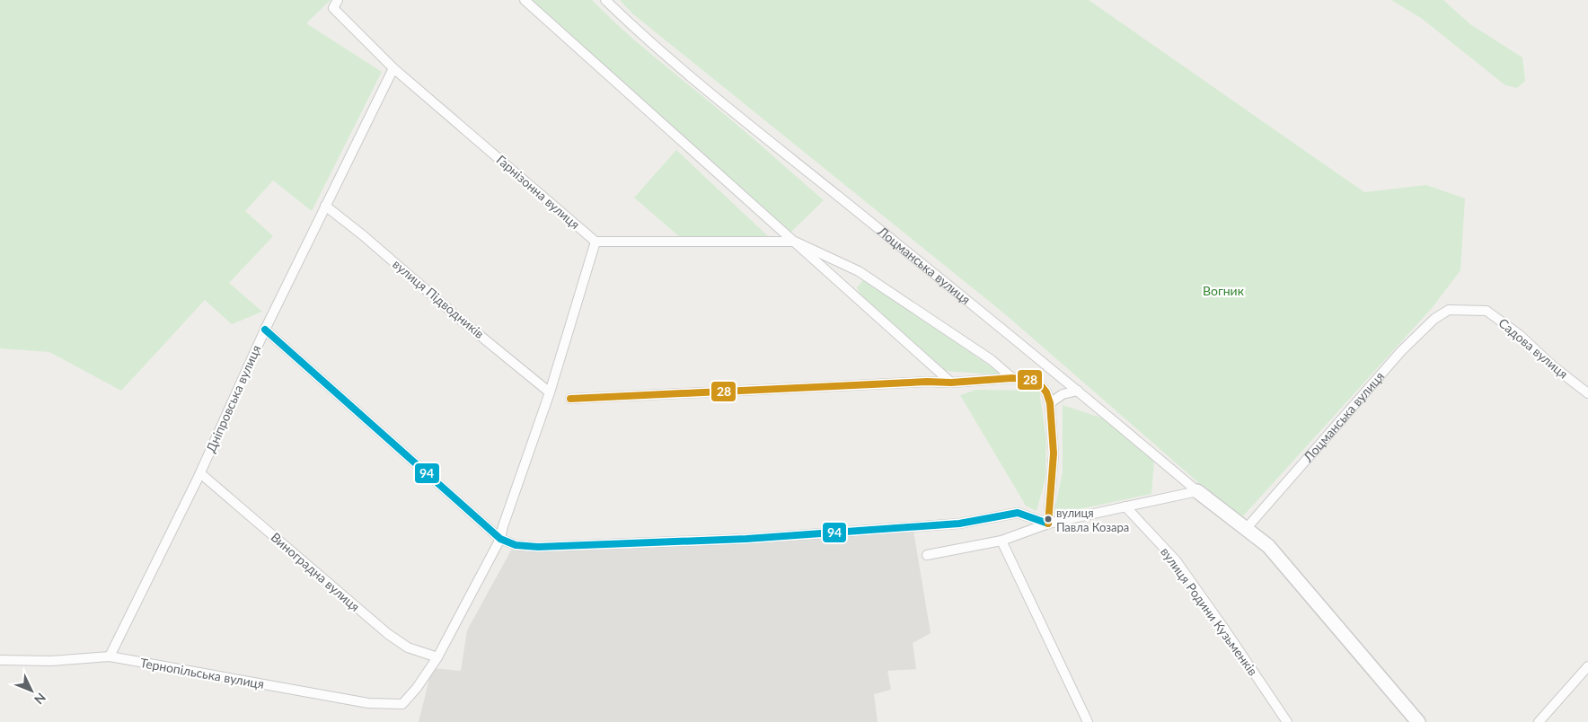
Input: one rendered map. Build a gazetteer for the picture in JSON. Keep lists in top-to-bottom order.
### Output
{
  "streets": {
    "street": [
      "Гарнізонна вулиця",
      "Лоцманська вулиця",
      "вулиця Підводників",
      "Садова вулиця",
      "Дніпровська вулиця",
      "Виноградна вулиця",
      "вулиця Родини Кузьменків",
      "Тернопільська вулиця"
    ]
  },
  "crossings": [
    ["Гарнізонна вулиця", "Дніпровська вулиця"],
    ["Лоцманська вулиця", "Садова вулиця"],
    ["вулиця Підводників", "Дніпровська вулиця"],
    ["Дніпровська вулиця", "Виноградна вулиця"],
    ["Дніпровська вулиця", "Тернопільська вулиця"],
    ["Виноградна вулиця", "Тернопільська вулиця"]
  ],
  "parks": ["Вогник"],
  "places": ["вулиця Павла Козара"],
  "lines": ["transit line 94", "transit line 28"],
  "north": "bottom right"
}
